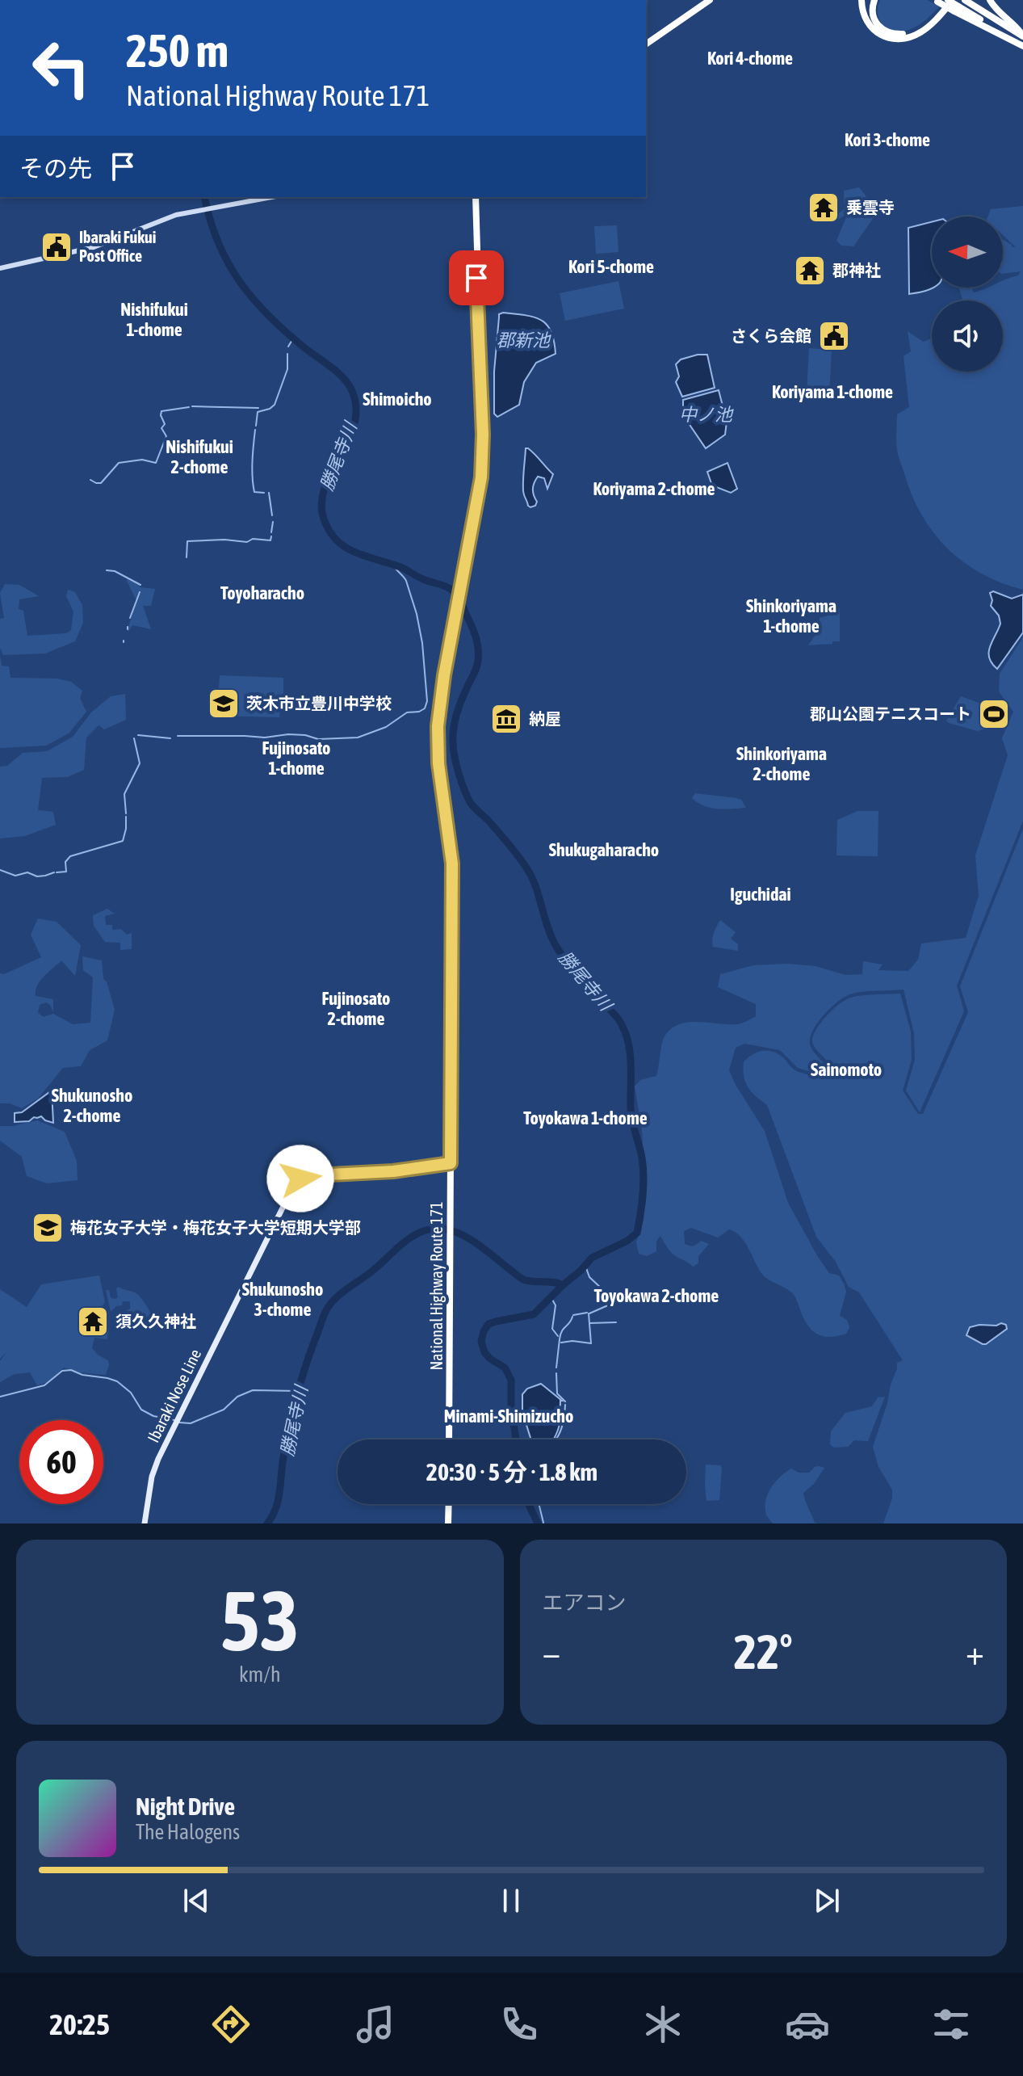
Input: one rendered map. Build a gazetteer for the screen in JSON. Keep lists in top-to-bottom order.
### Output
{
  "streets": {
    "highway": ["National Highway Route 171"],
    "main road": ["Ibaraki Nose Line"]
  },
  "crossings": [
    ["National Highway Route 171", "Ibaraki Nose Line"]
  ],
  "districts": [
    "Kori 4-chome",
    "Kori 3-chome",
    "Kori 5-chome",
    "Nishifukui 1-chome",
    "Koriyama 1-chome",
    "Shimoicho",
    "Nishifukui 2-chome",
    "Koriyama 2-chome",
    "Toyoharacho",
    "Shinkoriyama 1-chome",
    "Fujinosato 1-chome",
    "Shinkoriyama 2-chome",
    "Shukugaharacho",
    "Iguchidai",
    "Fujinosato 2-chome",
    "Sainomoto",
    "Shukunosho 2-chome",
    "Toyokawa 1-chome",
    "Shukunosho 3-chome",
    "Toyokawa 2-chome",
    "Minami-Shimizucho"
  ],
  "water": ["郡新池", "中ノ池", "勝尾寺川"],
  "places": {
    "temple": ["乗雲寺", "郡神社", "須久久神社"],
    "public building": ["Ibaraki Fukui Post Office", "さくら会館"],
    "school or university": ["茨木市立豊川中学校", "梅花女子大学・梅花女子大学短期大学部"],
    "sports": ["郡山公園テニスコート"],
    "museum": ["納屋"]
  },
  "north": "left",
  "page": {
    "turn": ["250 m", "National Highway Route 171"],
    "then": "その先",
    "limit": "60",
    "trip": "20:30 · 5 分 · 1.8 km",
    "tile": [
      ["53", "km/h"],
      "エアコン"
    ],
    "heat": ["−", "22°", "+"],
    "song": ["Night Drive", "The Halogens"],
    "tabs": "20:25"
  }
}
